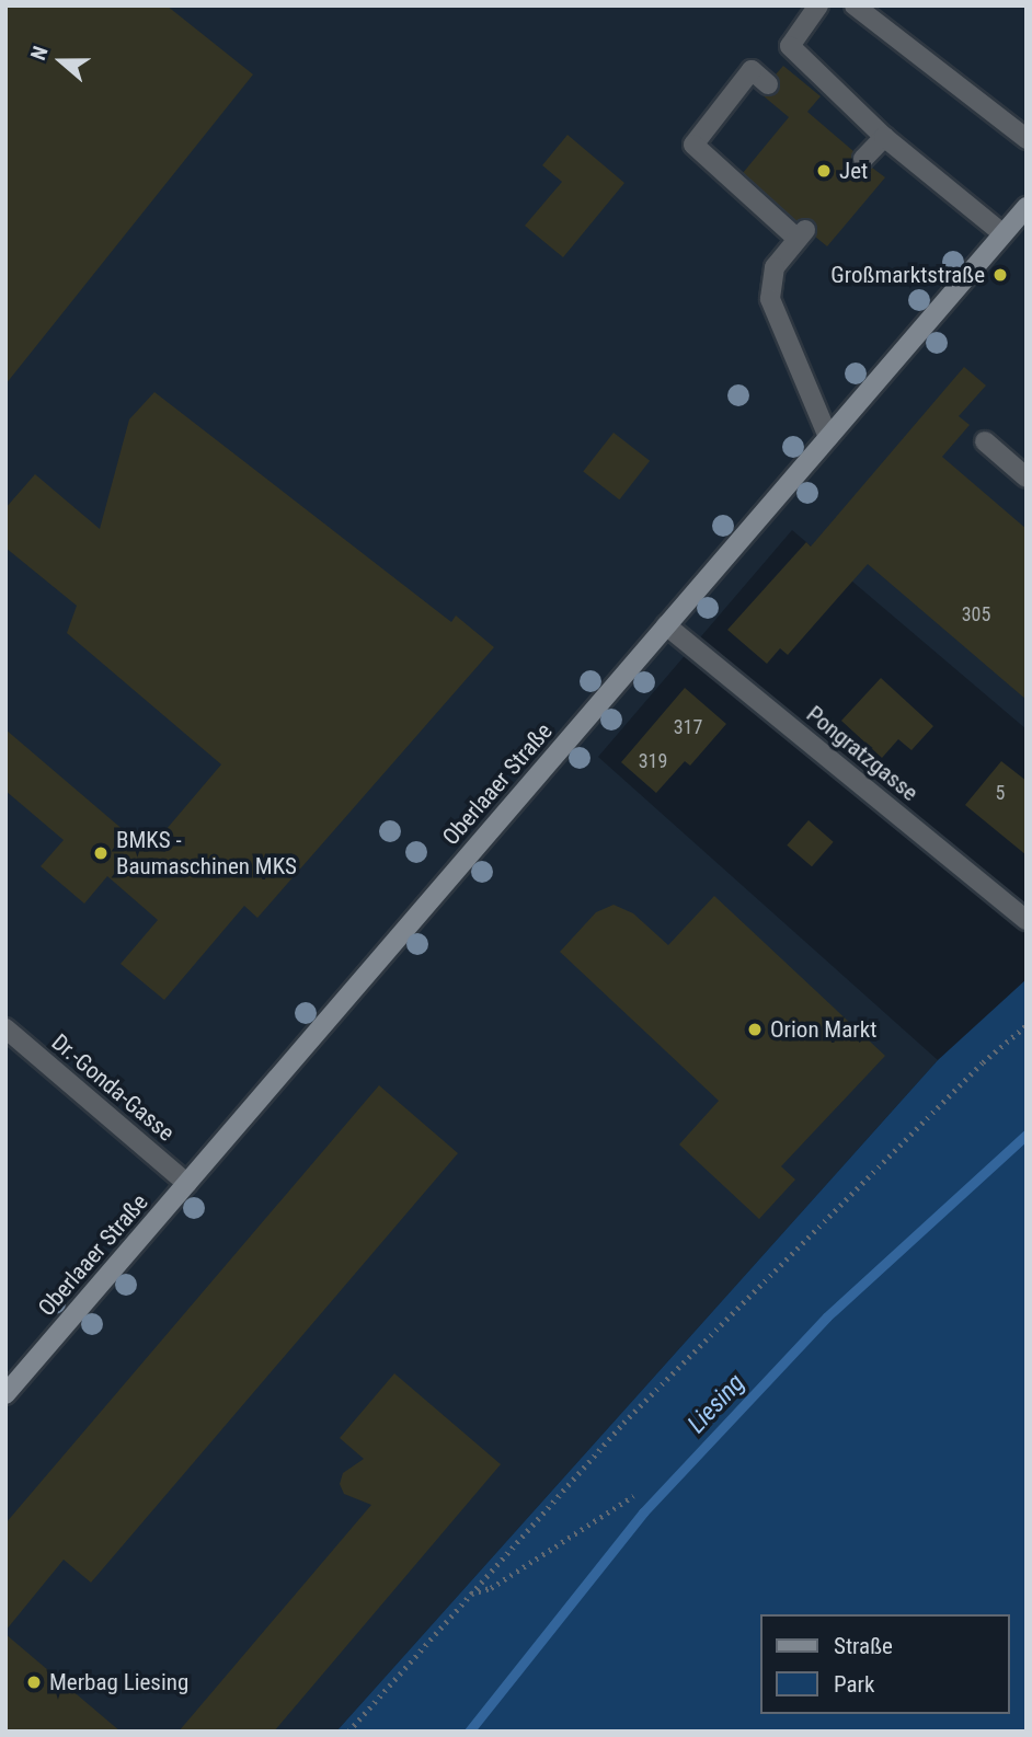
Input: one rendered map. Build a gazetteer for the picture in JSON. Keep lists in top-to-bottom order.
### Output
{
  "streets": {
    "main road": ["Oberlaaer Straße"],
    "street": ["Pongratzgasse", "Dr.-Gonda-Gasse"]
  },
  "crossings": [
    ["Pongratzgasse", "Oberlaaer Straße"],
    ["Oberlaaer Straße", "Dr.-Gonda-Gasse"]
  ],
  "water": ["Liesing"],
  "places": [
    "Jet",
    "Großmarktstraße",
    "BMKS - Baumaschinen MKS",
    "Orion Markt",
    "Merbag Liesing"
  ],
  "house_numbers": [
    "305",
    "317",
    "319",
    "5"
  ],
  "legend": ["Straße", "Park"],
  "north": "left"
}
